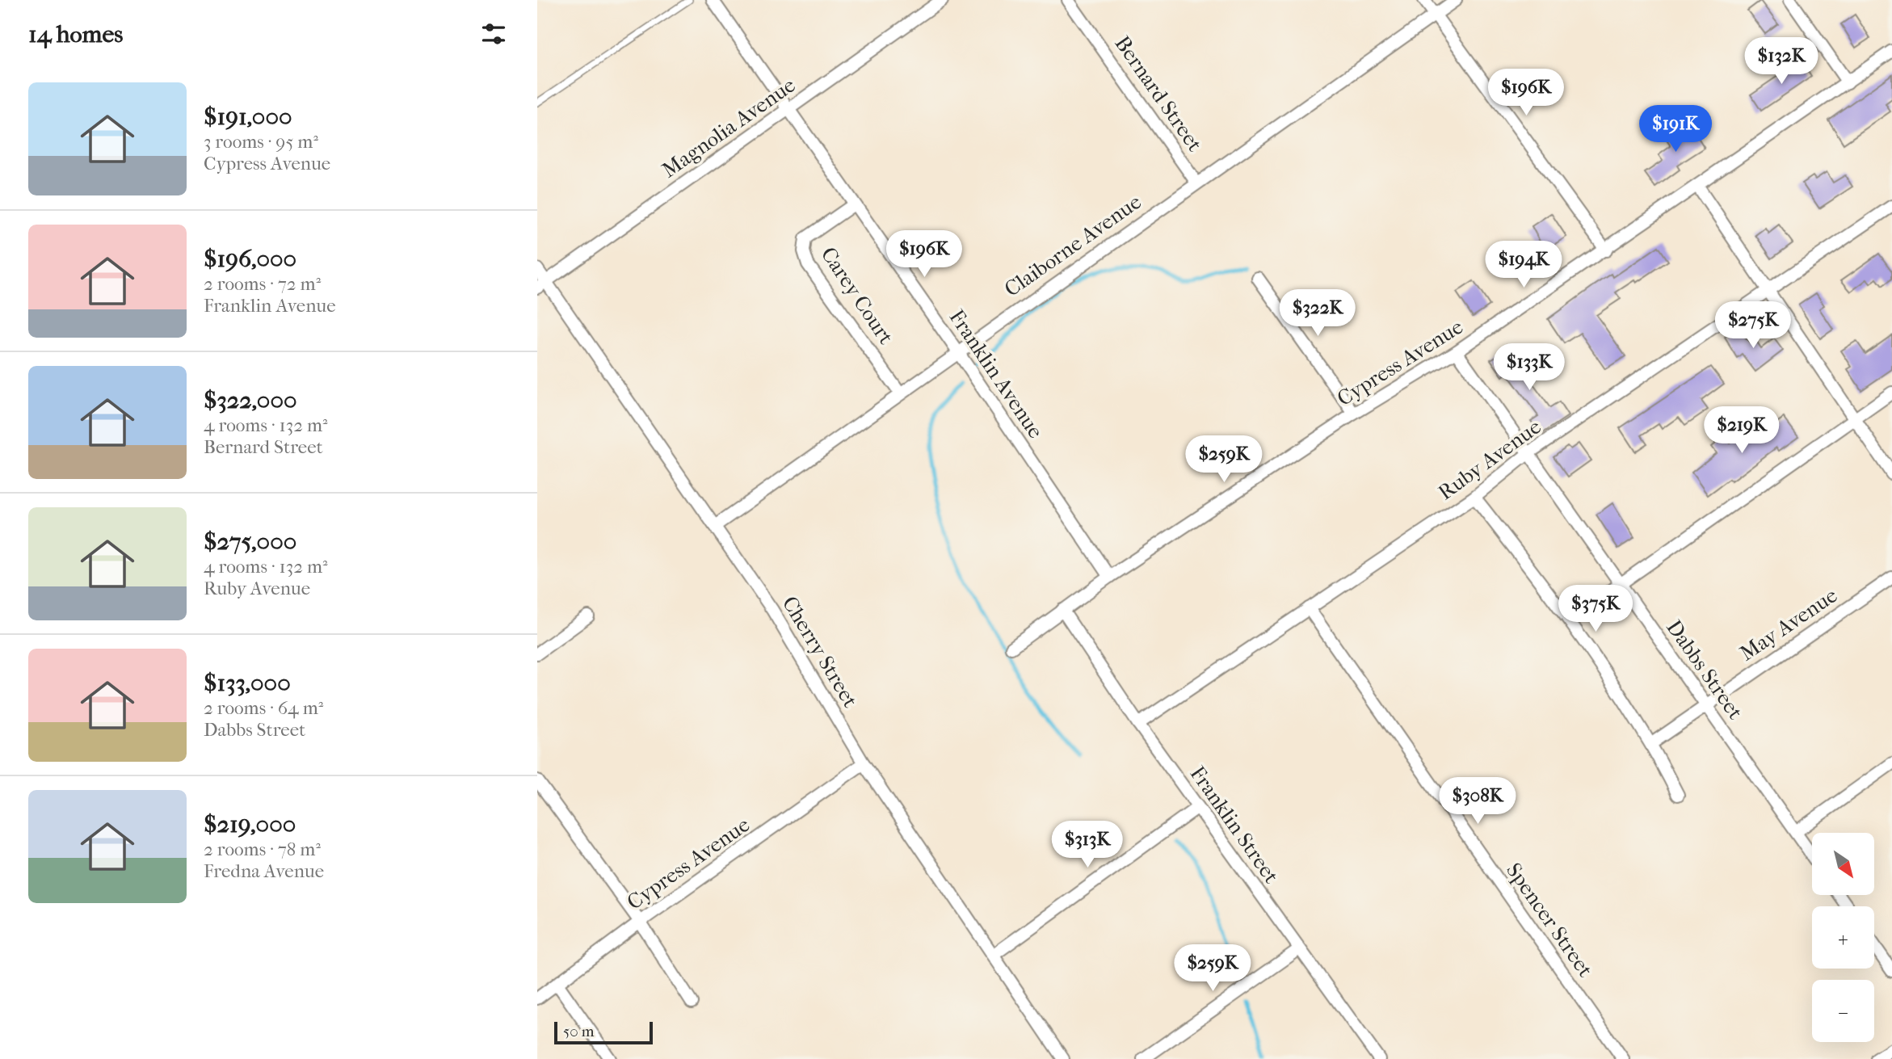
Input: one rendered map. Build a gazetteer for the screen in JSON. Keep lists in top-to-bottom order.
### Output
{
  "streets": {
    "street": [
      "Bernard Street",
      "Magnolia Avenue",
      "Claiborne Avenue",
      "Carey Court",
      "Cypress Avenue",
      "Franklin Avenue",
      "Ruby Avenue",
      "May Avenue",
      "Cherry Street",
      "Dabbs Street",
      "Franklin Street",
      "Spencer Street"
    ]
  },
  "crossings": [
    ["Bernard Street", "Claiborne Avenue"],
    ["Magnolia Avenue", "Franklin Avenue"],
    ["Magnolia Avenue", "Cherry Street"],
    ["Claiborne Avenue", "Carey Court"],
    ["Claiborne Avenue", "Franklin Avenue"],
    ["Claiborne Avenue", "Cherry Street"],
    ["Carey Court", "Franklin Avenue"],
    ["Cypress Avenue", "Franklin Avenue"],
    ["Cypress Avenue", "Cherry Street"],
    ["Cypress Avenue", "Dabbs Street"],
    ["Cypress Avenue", "Franklin Street"],
    ["Ruby Avenue", "Dabbs Street"],
    ["Ruby Avenue", "Franklin Street"],
    ["Ruby Avenue", "Spencer Street"],
    ["May Avenue", "Dabbs Street"]
  ],
  "scale_bar": "50 m",
  "north": "bottom right",
  "page": {
    "heading": "14 homes",
    "price": [
      "$132K",
      "$196K",
      "$191K",
      "$196K",
      "$194K",
      "$322K",
      "$275K",
      "$133K",
      "$219K",
      "$259K",
      "$375K",
      "$308K",
      "$313K",
      "$259K"
    ],
    "list": [
      {
        "name": "$191,000",
        "note": "3 rooms · 95 m² · Cypress Avenue"
      },
      {
        "name": "$196,000",
        "note": "2 rooms · 72 m² · Franklin Avenue"
      },
      {
        "name": "$322,000",
        "note": "4 rooms · 132 m² · Bernard Street"
      },
      {
        "name": "$275,000",
        "note": "4 rooms · 132 m² · Ruby Avenue"
      },
      {
        "name": "$133,000",
        "note": "2 rooms · 64 m² · Dabbs Street"
      },
      {
        "name": "$219,000",
        "note": "2 rooms · 78 m² · Fredna Avenue"
      }
    ],
    "map_buttons": ["+", "−"],
    "scale": "50 m"
  }
}
